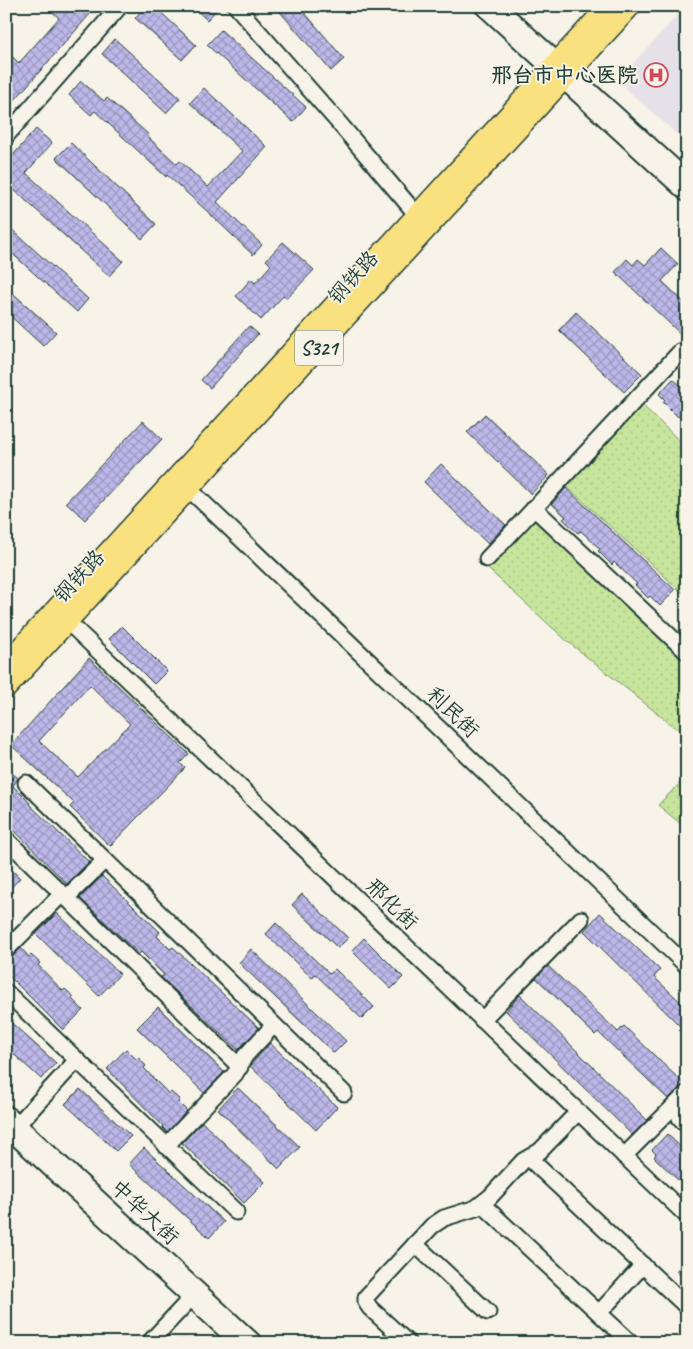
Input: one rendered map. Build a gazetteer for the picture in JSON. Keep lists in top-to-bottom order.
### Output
{
  "streets": {
    "main road": ["钢铁路", "S321"],
    "street": ["利民街", "邢化街", "中华大街"]
  },
  "crossings": [
    ["钢铁路", "利民街"],
    ["钢铁路", "邢化街"]
  ],
  "places": {
    "hospital": ["邢台市中心医院"]
  }
}
